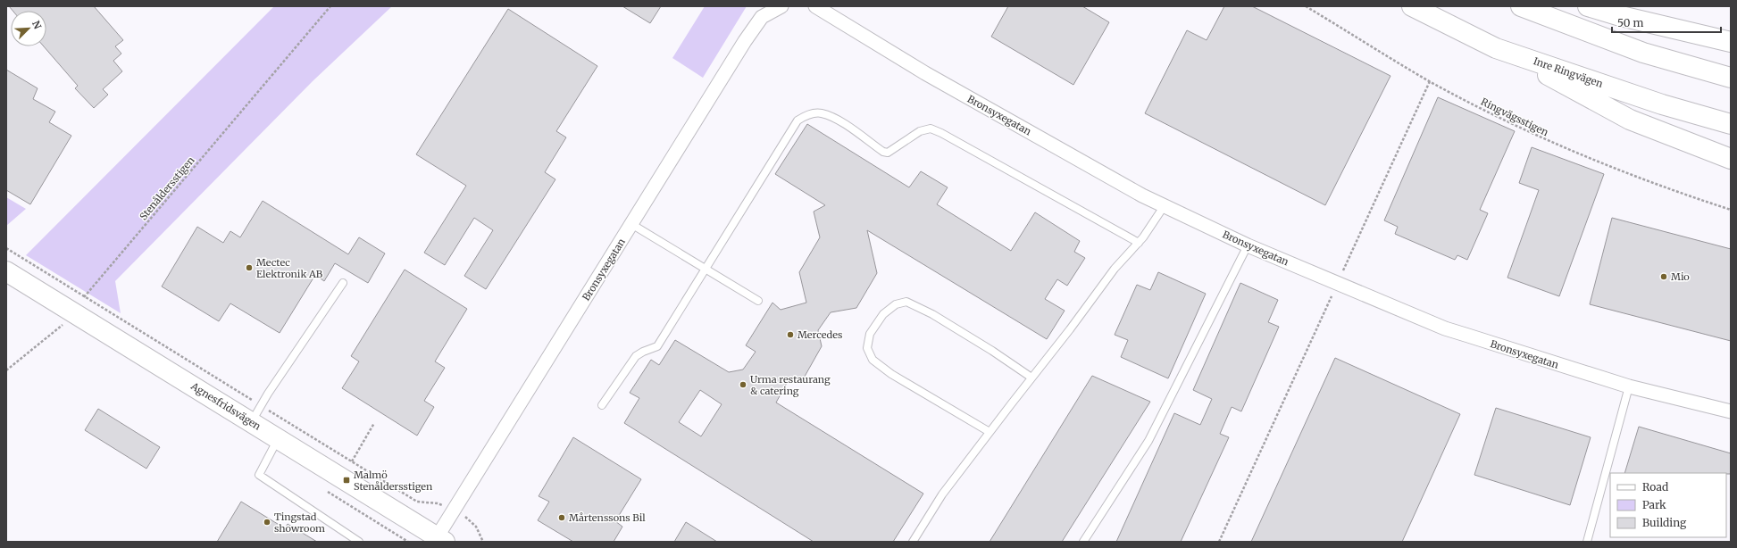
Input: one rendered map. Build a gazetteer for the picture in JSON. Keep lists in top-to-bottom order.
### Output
{
  "streets": {
    "main road": ["Inre Ringvägen", "Agnesfridsvägen"],
    "street": ["Bronsyxegatan"],
    "path": ["Ringvägsstigen", "Stenåldersstigen"]
  },
  "crossings": [
    ["Bronsyxegatan", "Agnesfridsvägen"],
    ["Stenåldersstigen", "Agnesfridsvägen"]
  ],
  "places": {
    "other": [
      "Mectec Elektronik AB",
      "Mio",
      "Mercedes",
      "Urma restaurang & catering",
      "Mårtenssons Bil",
      "Tingstad showroom"
    ],
    "transit": ["Malmö Stenåldersstigen"]
  },
  "legend": ["Road", "Park", "Building"],
  "scale_bar": "50 m",
  "north": "top right"
}
